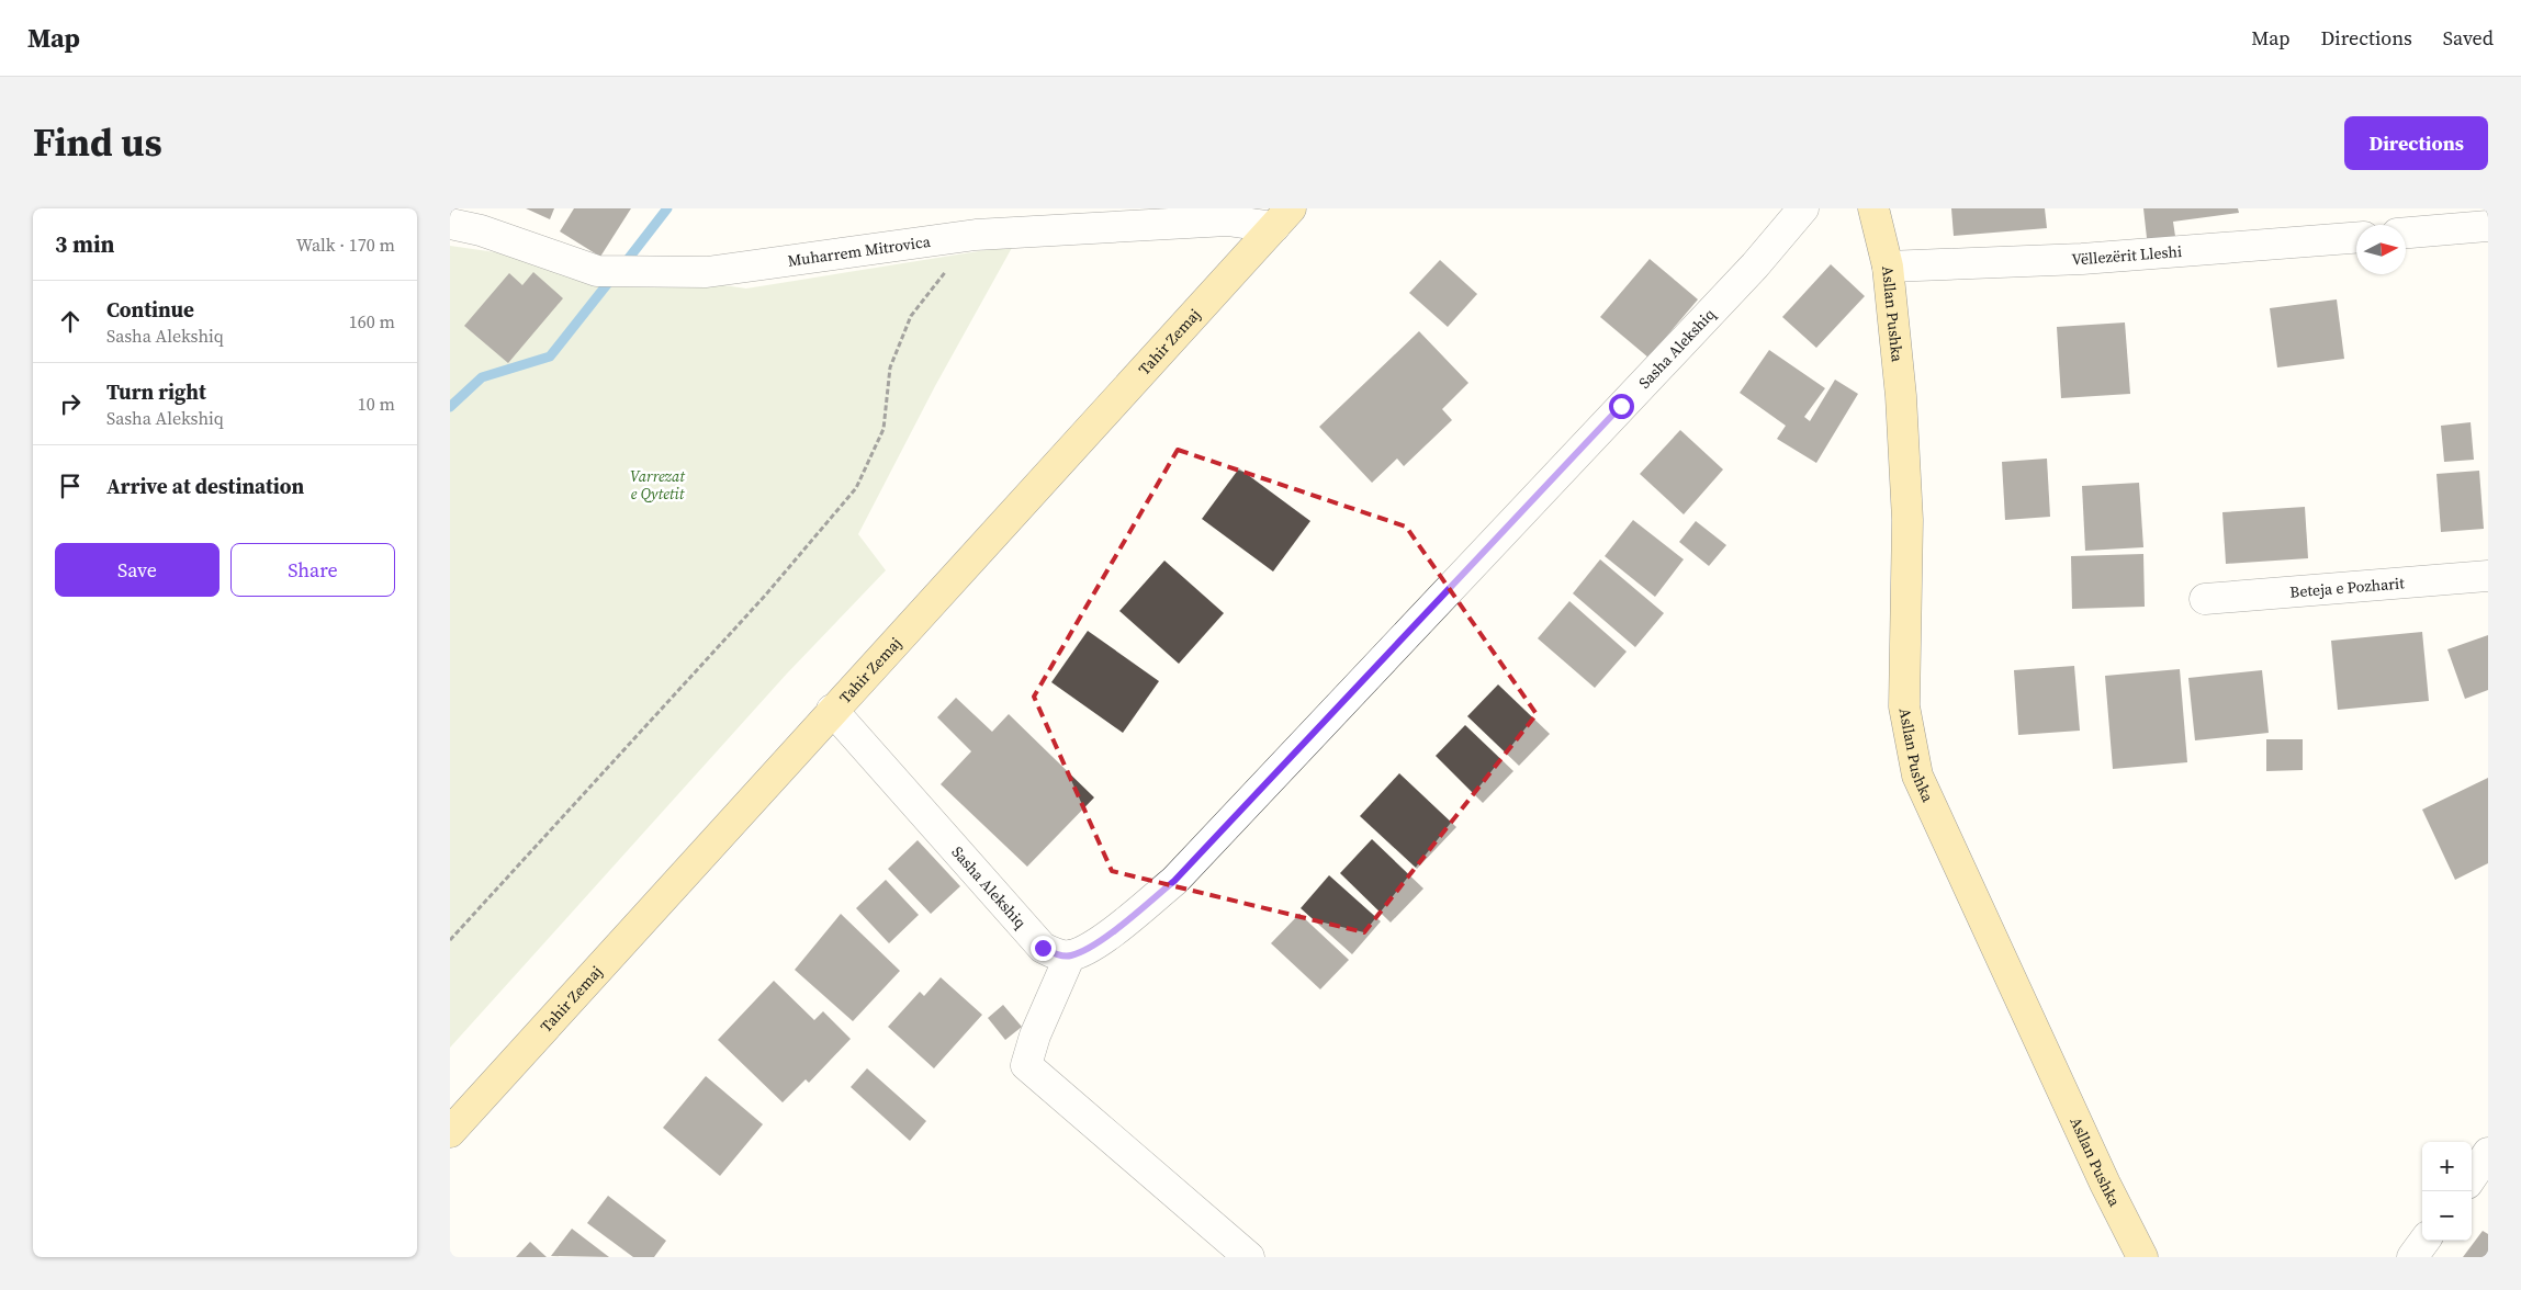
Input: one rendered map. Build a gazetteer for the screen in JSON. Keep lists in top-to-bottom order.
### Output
{
  "streets": {
    "main road": ["Asllan Pushka", "Tahir Zemaj"],
    "street": [
      "Muharrem Mitrovica",
      "Vëllezërit Lleshi",
      "Sasha Alekshiq",
      "Beteja e Pozharit"
    ]
  },
  "crossings": [
    ["Muharrem Mitrovica", "Tahir Zemaj"],
    ["Vëllezërit Lleshi", "Asllan Pushka"],
    ["Tahir Zemaj", "Sasha Alekshiq"]
  ],
  "parks": ["Varrezat e Qytetit"],
  "north": "right",
  "page": {
    "header": "Map",
    "nav": ["Map", "Directions", "Saved"],
    "title": "Find us",
    "buttons": [
      "Directions",
      ["Save", "Share"]
    ],
    "heading": ["3 min", "Walk · 170 m"],
    "list": [
      ["Continue", "Sasha Alekshiq", "160 m"],
      ["Turn right", "Sasha Alekshiq", "10 m"],
      "Arrive at destination"
    ],
    "map_buttons": ["+", "−"]
  }
}
